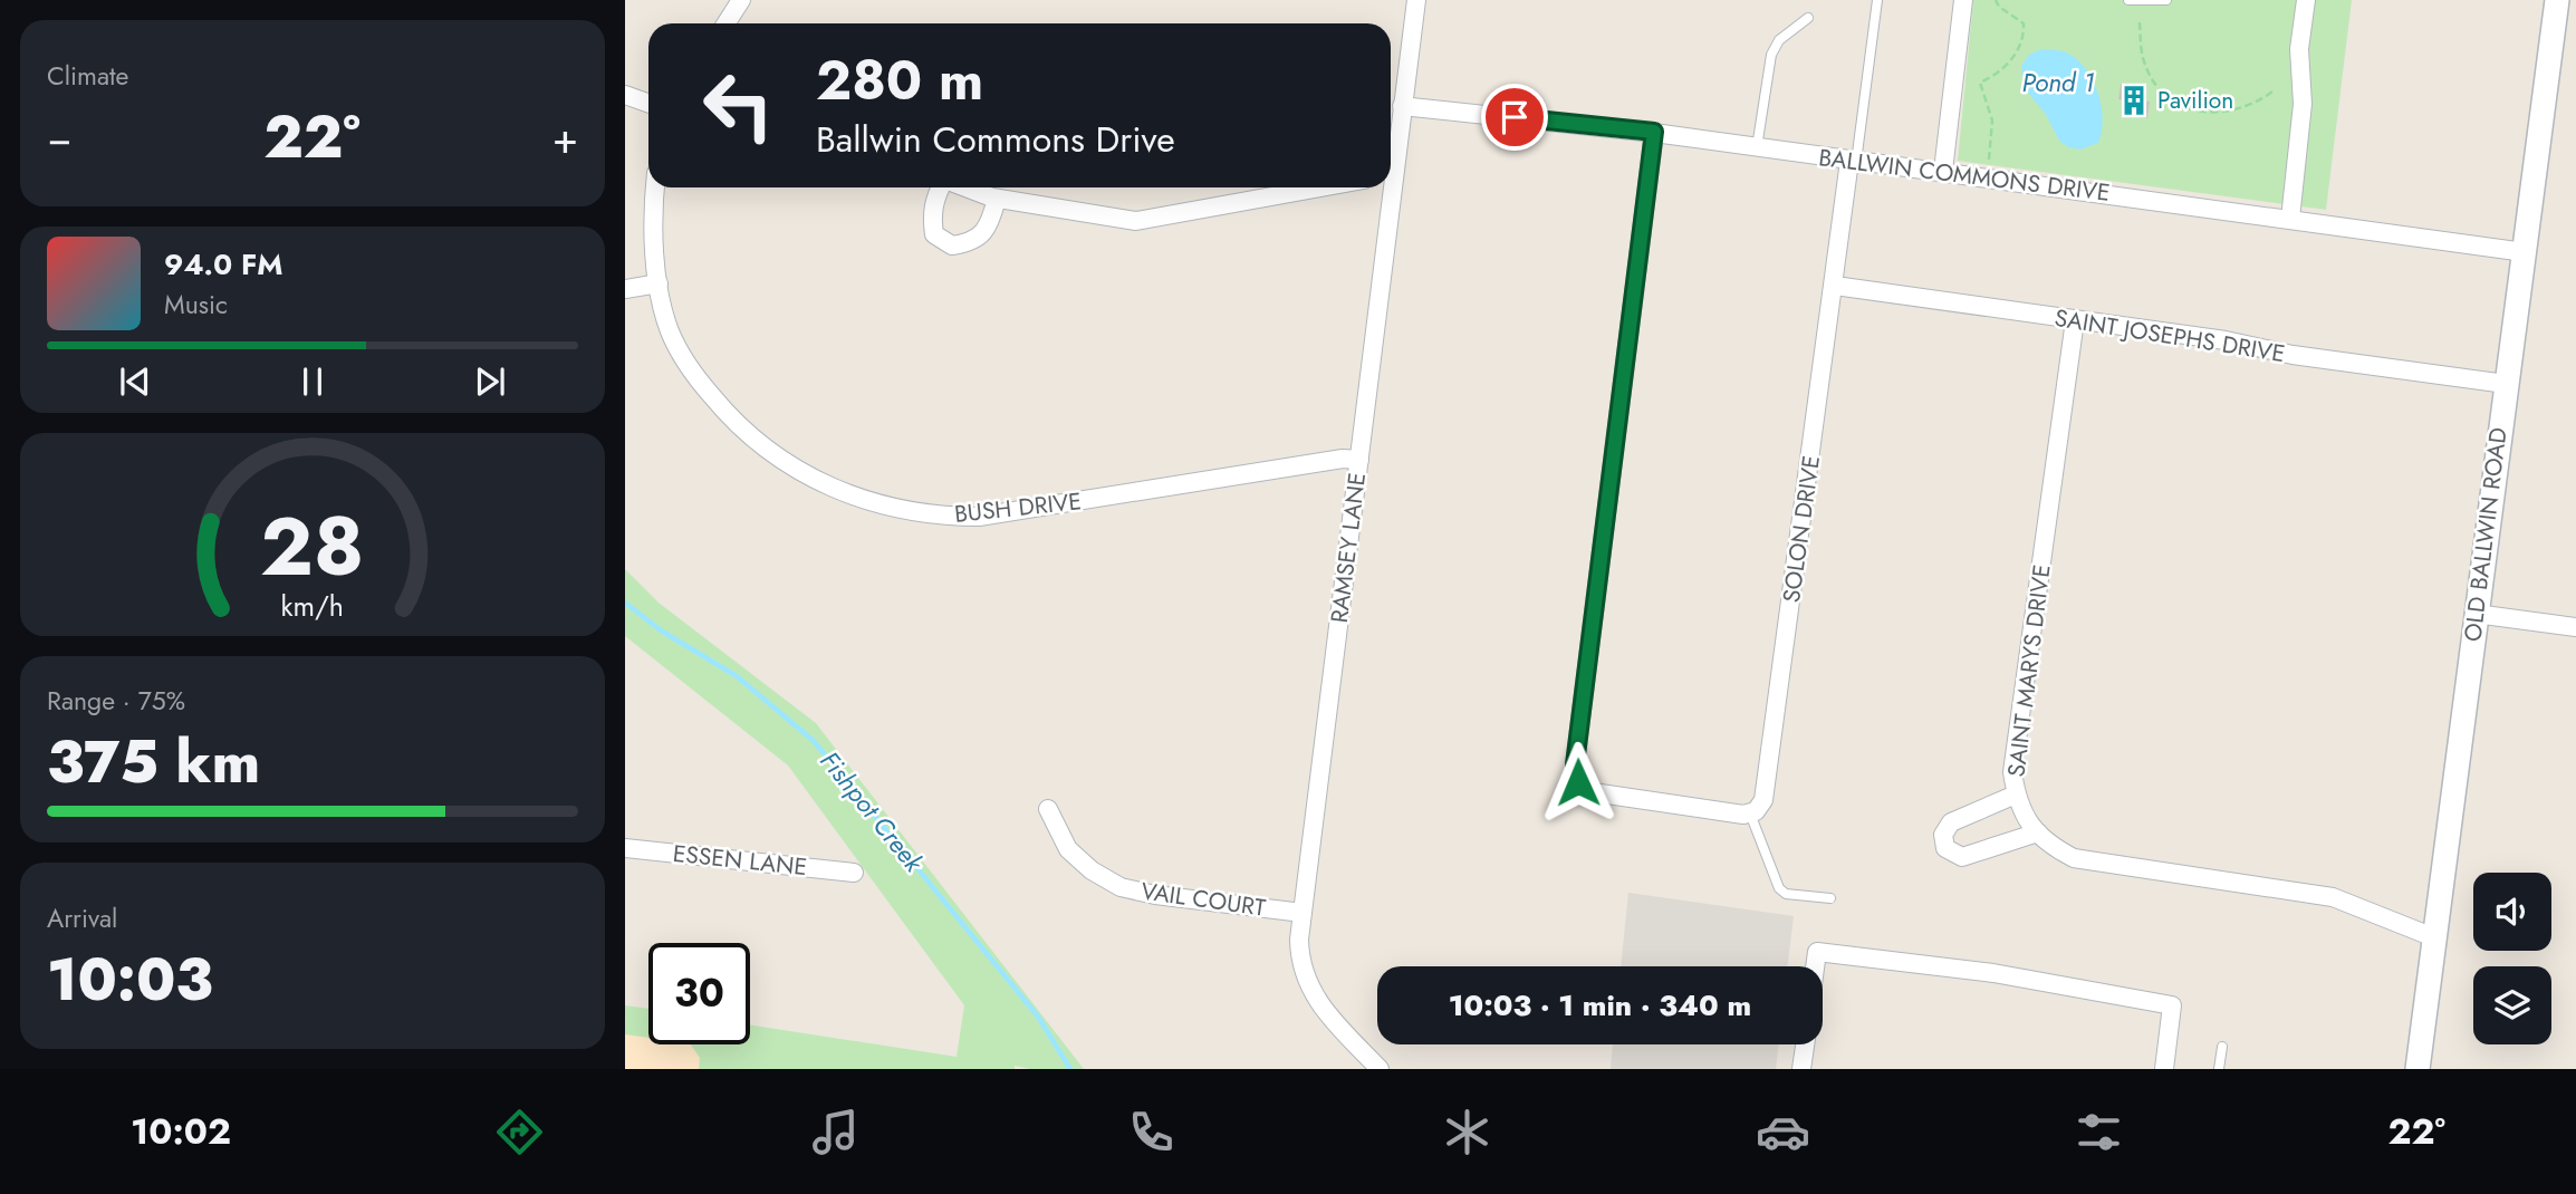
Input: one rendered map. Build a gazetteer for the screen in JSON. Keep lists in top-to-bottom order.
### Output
{
  "streets": {
    "street": [
      "BALLWIN COMMONS DRIVE",
      "SAINT JOSEPHS DRIVE",
      "BUSH DRIVE",
      "SOLON DRIVE",
      "OLD BALLWIN ROAD",
      "RAMSEY LANE",
      "SAINT MARYS DRIVE",
      "ESSEN LANE",
      "VAIL COURT"
    ]
  },
  "crossings": [
    ["BALLWIN COMMONS DRIVE", "SOLON DRIVE"],
    ["BALLWIN COMMONS DRIVE", "OLD BALLWIN ROAD"],
    ["BALLWIN COMMONS DRIVE", "RAMSEY LANE"],
    ["SAINT JOSEPHS DRIVE", "SOLON DRIVE"],
    ["SAINT JOSEPHS DRIVE", "OLD BALLWIN ROAD"],
    ["SAINT JOSEPHS DRIVE", "SAINT MARYS DRIVE"],
    ["BUSH DRIVE", "RAMSEY LANE"],
    ["OLD BALLWIN ROAD", "SAINT MARYS DRIVE"],
    ["RAMSEY LANE", "VAIL COURT"]
  ],
  "water": ["Pond 1", "Fishpot Creek"],
  "places": {
    "building": ["Pavilion"]
  },
  "page": {
    "tile": [
      "Climate",
      ["Range · 75%", "375 km"],
      ["Arrival", "10:03"]
    ],
    "turn": ["280 m", "Ballwin Commons Drive"],
    "heat": ["−", "22°", "+"],
    "song": ["94.0 FM", "Music"],
    "limit": "30",
    "trip": "10:03 · 1 min · 340 m",
    "tabs": ["10:02", "22°"],
    "gauge": ["28", "km/h"]
  }
}
